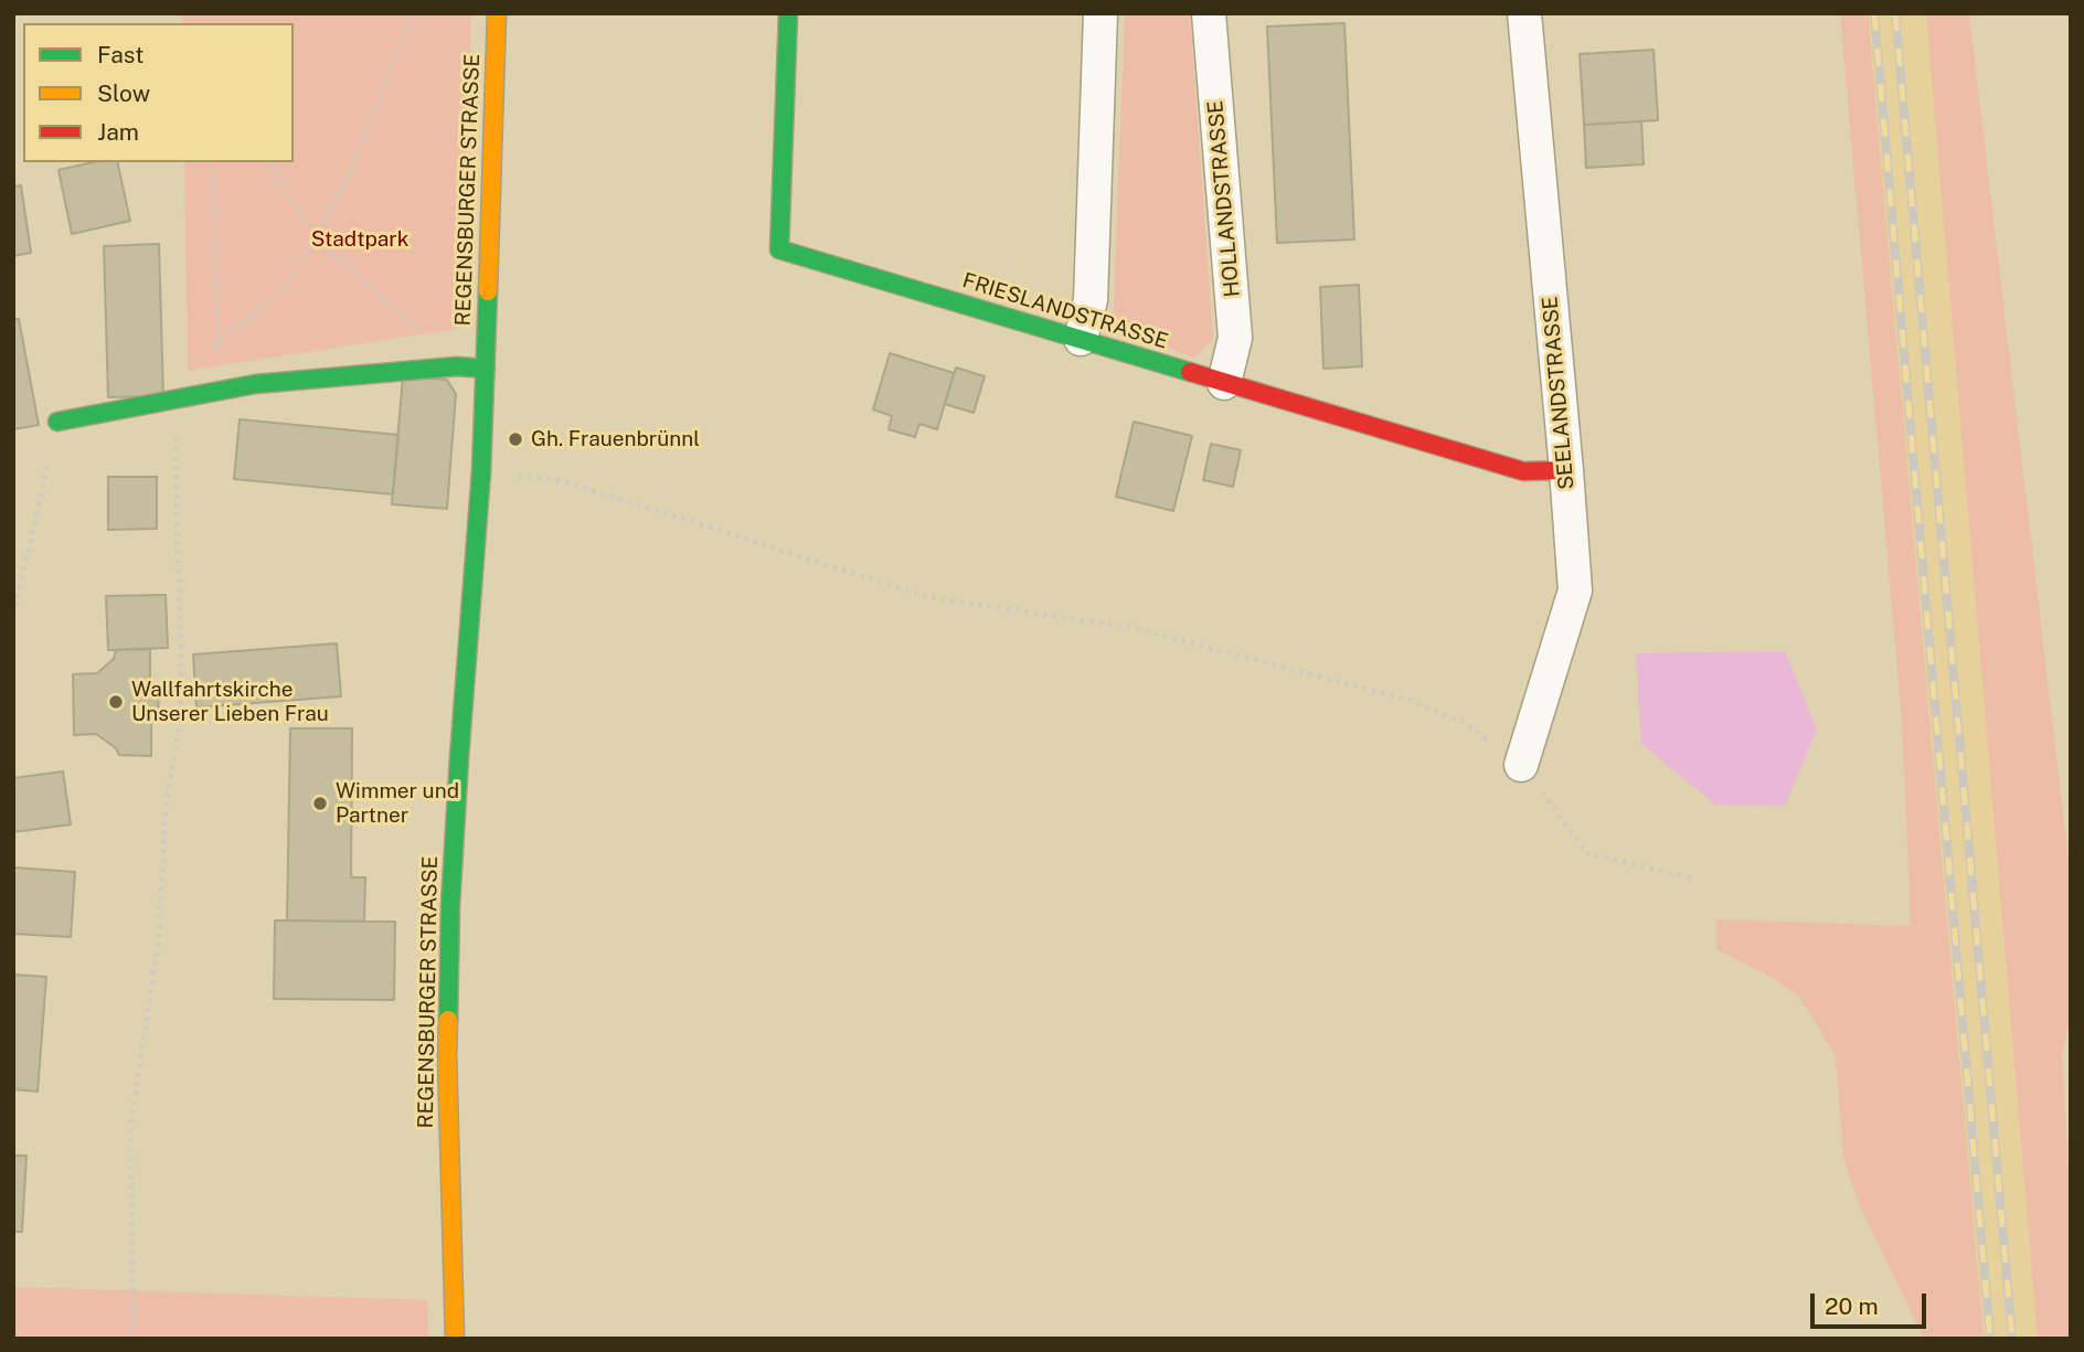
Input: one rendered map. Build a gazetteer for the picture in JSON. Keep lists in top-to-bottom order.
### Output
{
  "streets": {
    "street": [
      "REGENSBURGER STRASSE",
      "HOLLANDSTRASSE",
      "FRIESLANDSTRASSE",
      "SEELANDSTRASSE"
    ]
  },
  "crossings": [
    ["HOLLANDSTRASSE", "FRIESLANDSTRASSE"],
    ["FRIESLANDSTRASSE", "SEELANDSTRASSE"]
  ],
  "parks": ["Stadtpark"],
  "places": ["Gh. Frauenbrünnl", "Wallfahrtskirche Unserer Lieben Frau", "Wimmer und Partner"],
  "legend": ["Fast", "Slow", "Jam"],
  "scale_bar": "20 m"
}
